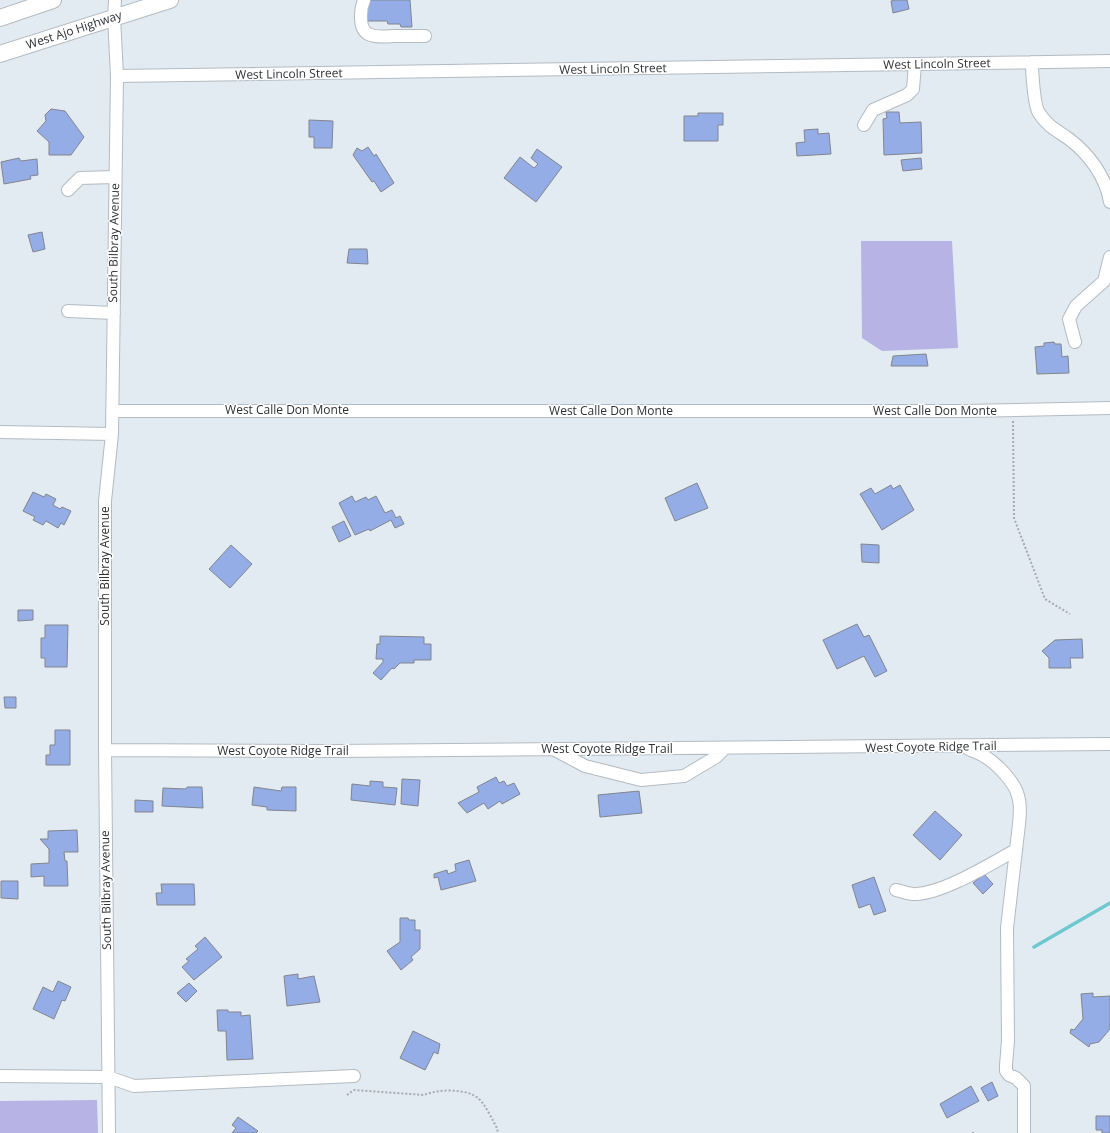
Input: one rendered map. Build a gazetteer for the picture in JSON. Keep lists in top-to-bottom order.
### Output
{
  "streets": {
    "main road": ["West Ajo Highway"],
    "street": [
      "West Lincoln Street",
      "South Bilbray Avenue",
      "West Calle Don Monte",
      "West Coyote Ridge Trail"
    ]
  },
  "crossings": [
    ["West Ajo Highway", "South Bilbray Avenue"],
    ["West Lincoln Street", "South Bilbray Avenue"],
    ["South Bilbray Avenue", "West Calle Don Monte"],
    ["South Bilbray Avenue", "West Coyote Ridge Trail"]
  ]
}
